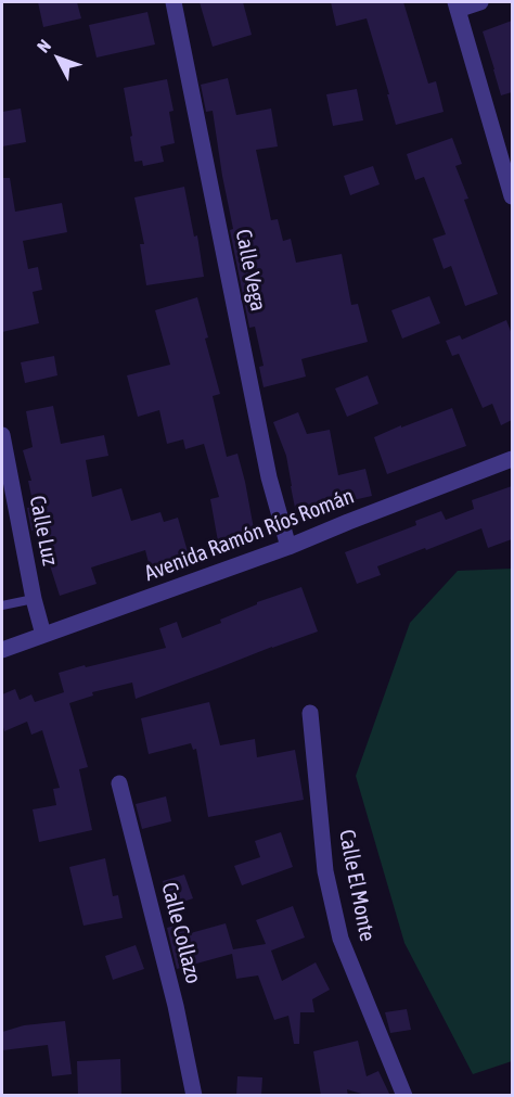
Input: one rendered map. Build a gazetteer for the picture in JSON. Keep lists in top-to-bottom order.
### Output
{
  "streets": {
    "street": [
      "Calle Vega",
      "Calle Luz",
      "Avenida Ramón Ríos Román",
      "Calle El Monte",
      "Calle Collazo"
    ]
  },
  "crossings": [
    ["Calle Vega", "Avenida Ramón Ríos Román"],
    ["Calle Luz", "Avenida Ramón Ríos Román"]
  ],
  "north": "top left"
}
